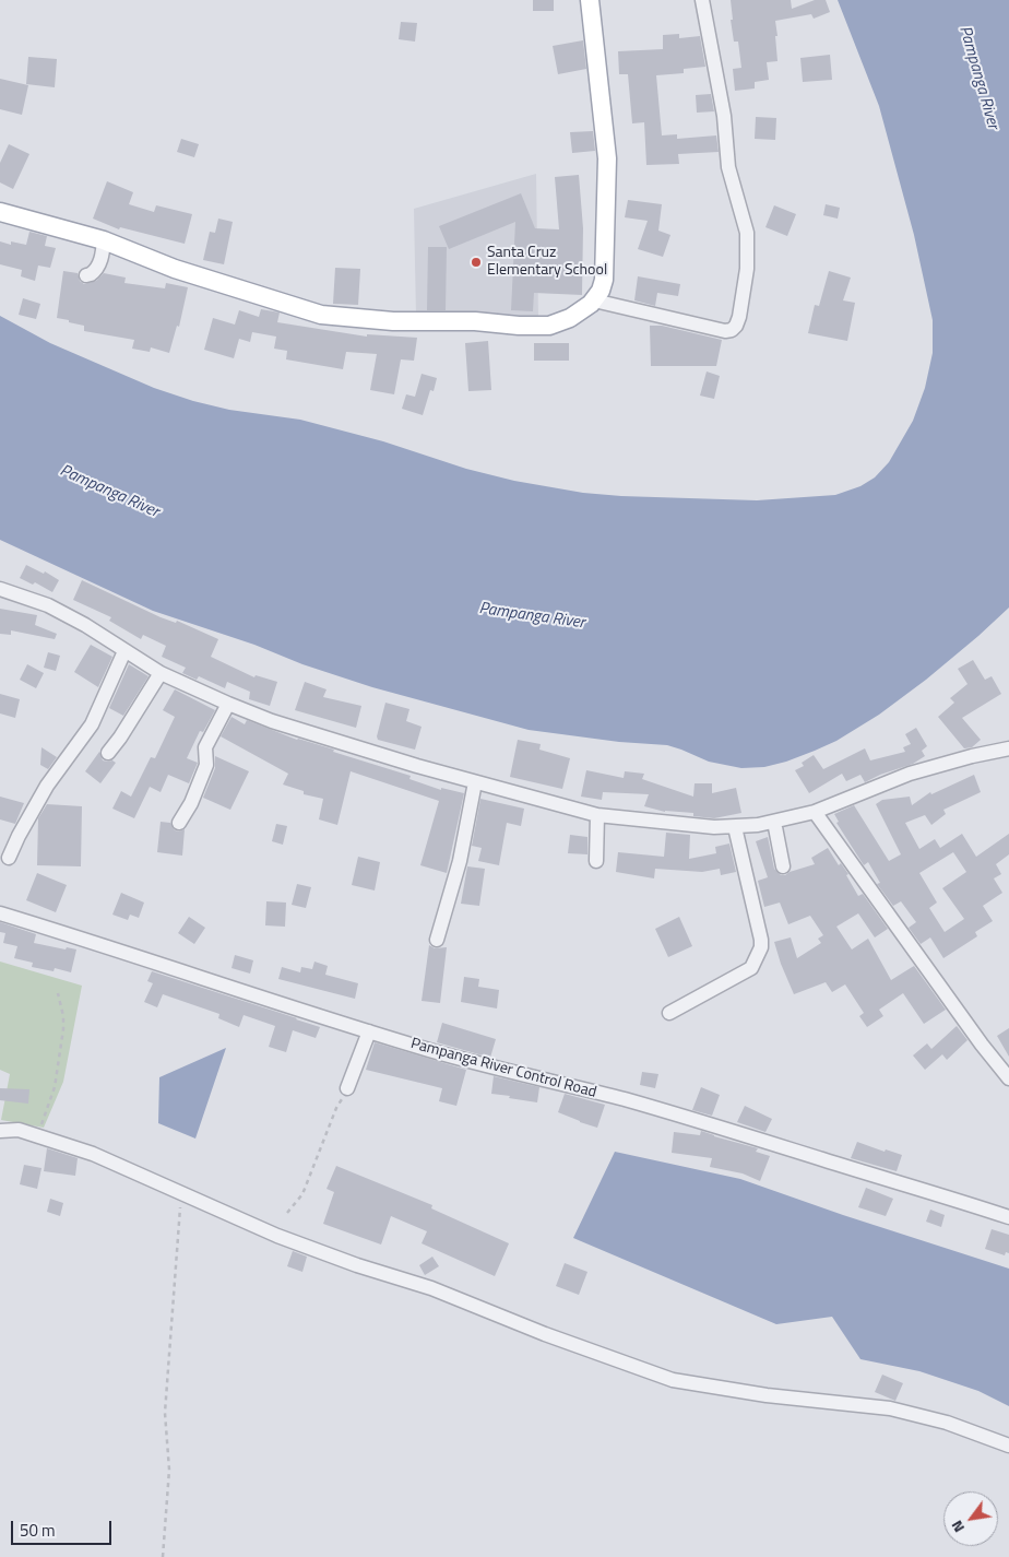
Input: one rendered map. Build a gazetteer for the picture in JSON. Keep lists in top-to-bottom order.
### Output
{
  "streets": {
    "street": ["Pampanga River Control Road"]
  },
  "water": ["Pampanga River"],
  "places": ["Santa Cruz Elementary School"],
  "scale_bar": "50 m",
  "north": "bottom left"
}
